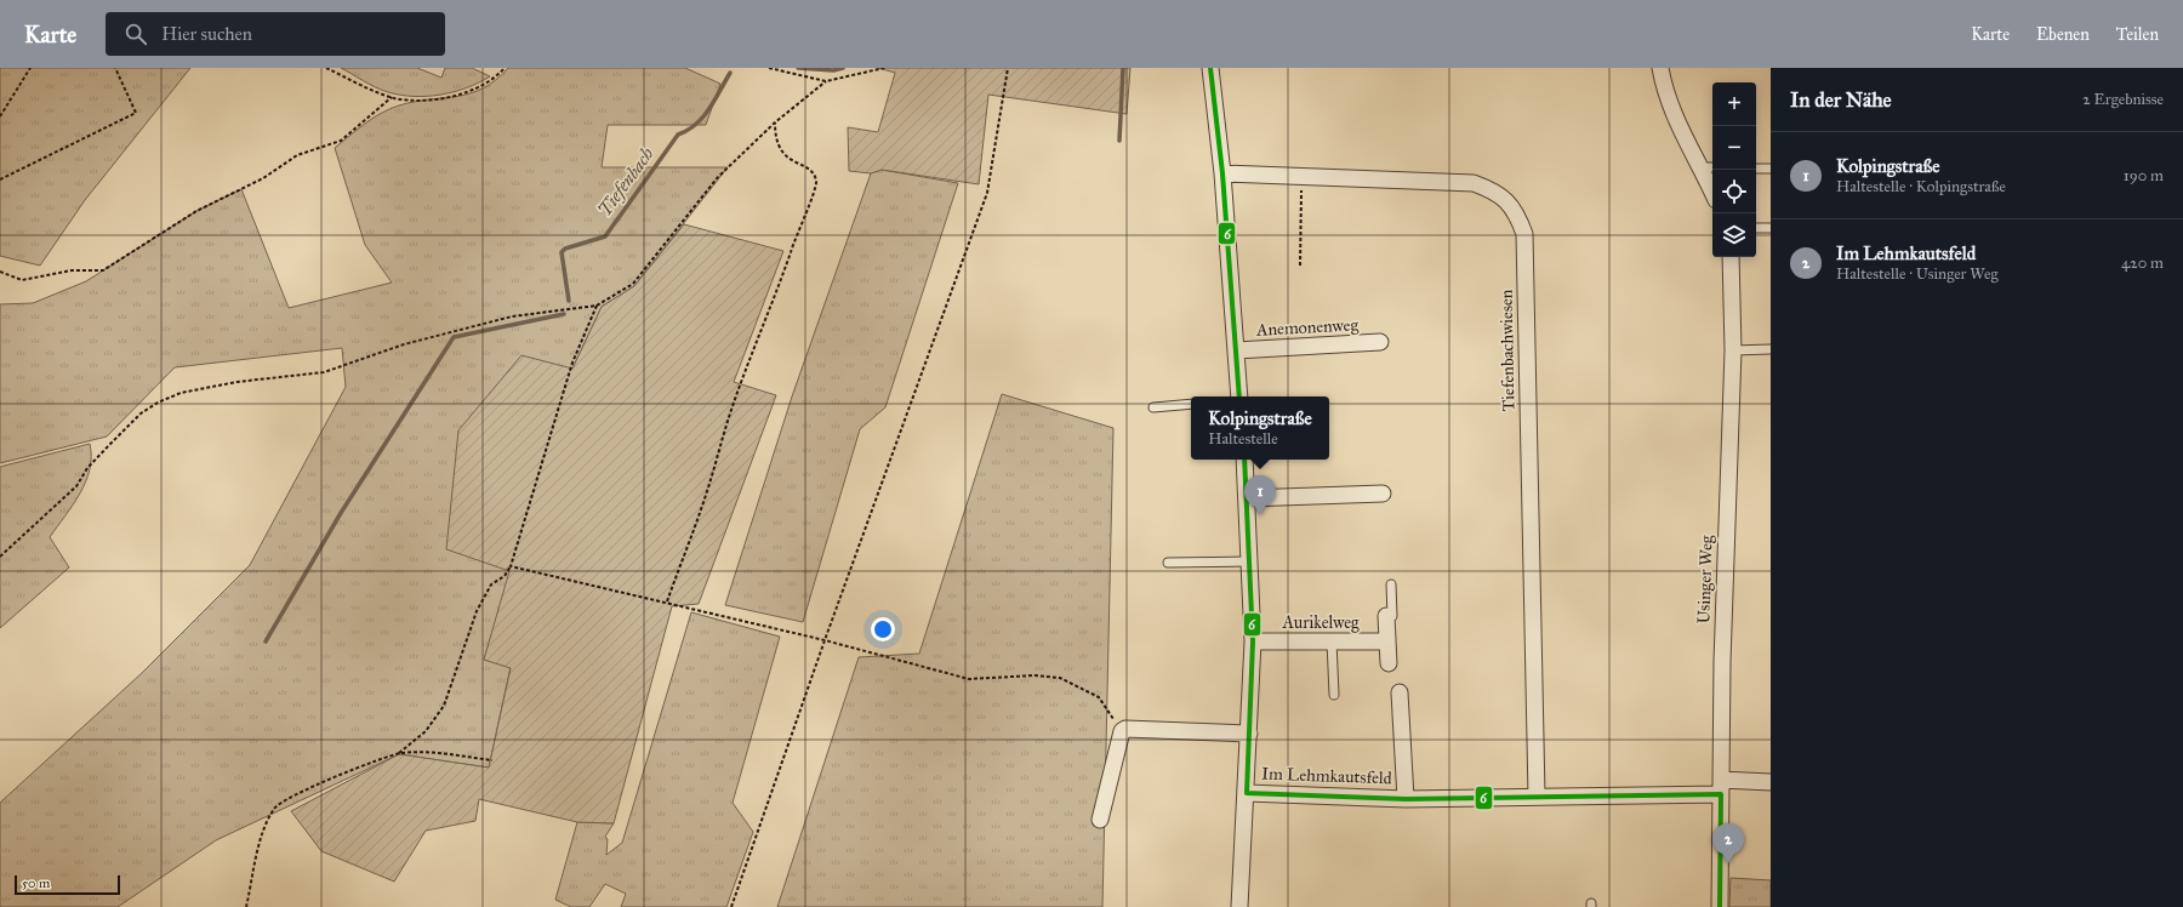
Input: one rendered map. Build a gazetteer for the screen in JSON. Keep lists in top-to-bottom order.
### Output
{
  "streets": {
    "street": [
      "Anemonenweg",
      "Tiefenbachwiesen",
      "Usinger Weg",
      "Aurikelweg",
      "Im Lehmkautsfeld"
    ]
  },
  "crossings": [
    ["Tiefenbachwiesen", "Im Lehmkautsfeld"],
    ["Usinger Weg", "Im Lehmkautsfeld"]
  ],
  "water": ["Tiefenbach"],
  "lines": ["transit line 6"],
  "scale_bar": "50 m",
  "page": {
    "header": "Karte",
    "search": "Hier suchen",
    "nav": ["Karte", "Ebenen", "Teilen"],
    "heading": ["In der Nähe", "2 Ergebnisse"],
    "map_buttons": ["+", "−"],
    "list": [
      {
        "mark": "1",
        "name": "Kolpingstraße",
        "note": "Haltestelle · Kolpingstraße",
        "value": "190 m"
      },
      {
        "mark": "2",
        "name": "Im Lehmkautsfeld",
        "note": "Haltestelle · Usinger Weg",
        "value": "420 m"
      }
    ],
    "popup": ["Kolpingstraße", "Haltestelle"],
    "pins": ["1", "2"],
    "scale": "50 m"
  }
}
